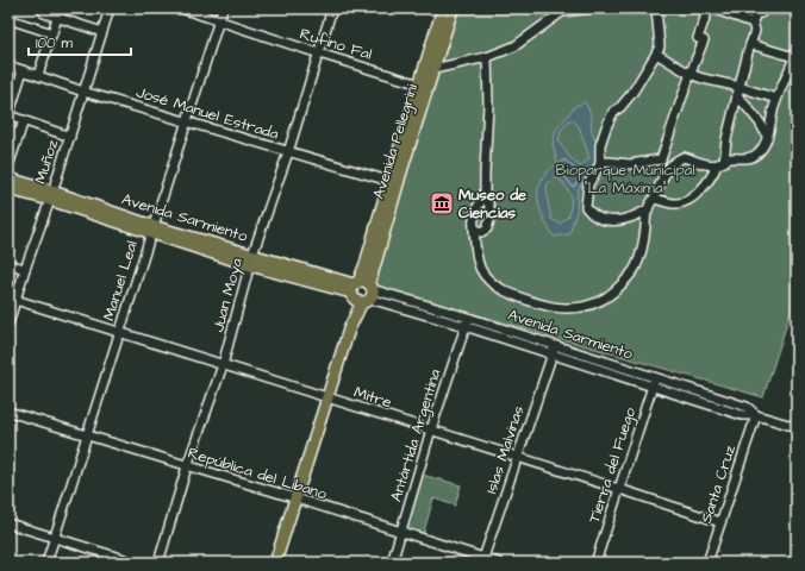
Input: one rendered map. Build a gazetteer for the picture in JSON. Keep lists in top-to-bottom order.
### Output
{
  "streets": {
    "main road": ["Avenida Pellegrini", "Avenida Sarmiento"],
    "street": [
      "Rufino Fal",
      "José Manuel Estrada",
      "Muñoz",
      "Manuel Leal",
      "Juan Moya",
      "Mitre",
      "Antártida Argentina",
      "Islas Malvinas",
      "Tierra del Fuego",
      "República del Líbano",
      "Santa Cruz"
    ]
  },
  "crossings": [
    ["Rufino Fal", "Avenida Pellegrini"],
    ["Rufino Fal", "Manuel Leal"],
    ["Rufino Fal", "Juan Moya"],
    ["José Manuel Estrada", "Avenida Pellegrini"],
    ["José Manuel Estrada", "Muñoz"],
    ["José Manuel Estrada", "Manuel Leal"],
    ["José Manuel Estrada", "Juan Moya"],
    ["Avenida Pellegrini", "Avenida Sarmiento"],
    ["Avenida Pellegrini", "Mitre"],
    ["Avenida Pellegrini", "República del Líbano"],
    ["Muñoz", "Avenida Sarmiento"],
    ["Muñoz", "Mitre"],
    ["Avenida Sarmiento", "Manuel Leal"],
    ["Avenida Sarmiento", "Juan Moya"],
    ["Avenida Sarmiento", "Antártida Argentina"],
    ["Avenida Sarmiento", "Islas Malvinas"],
    ["Avenida Sarmiento", "Tierra del Fuego"],
    ["Avenida Sarmiento", "Santa Cruz"],
    ["Manuel Leal", "Mitre"],
    ["Manuel Leal", "República del Líbano"],
    ["Juan Moya", "Mitre"],
    ["Juan Moya", "República del Líbano"],
    ["Mitre", "Antártida Argentina"],
    ["Mitre", "Islas Malvinas"],
    ["Mitre", "Tierra del Fuego"],
    ["Mitre", "Santa Cruz"],
    ["Antártida Argentina", "República del Líbano"],
    ["Islas Malvinas", "República del Líbano"]
  ],
  "parks": ["Bioparque Municipal “La Máxima”"],
  "places": {
    "museum": ["Museo de Ciencias"]
  },
  "scale_bar": "100 m"
}
